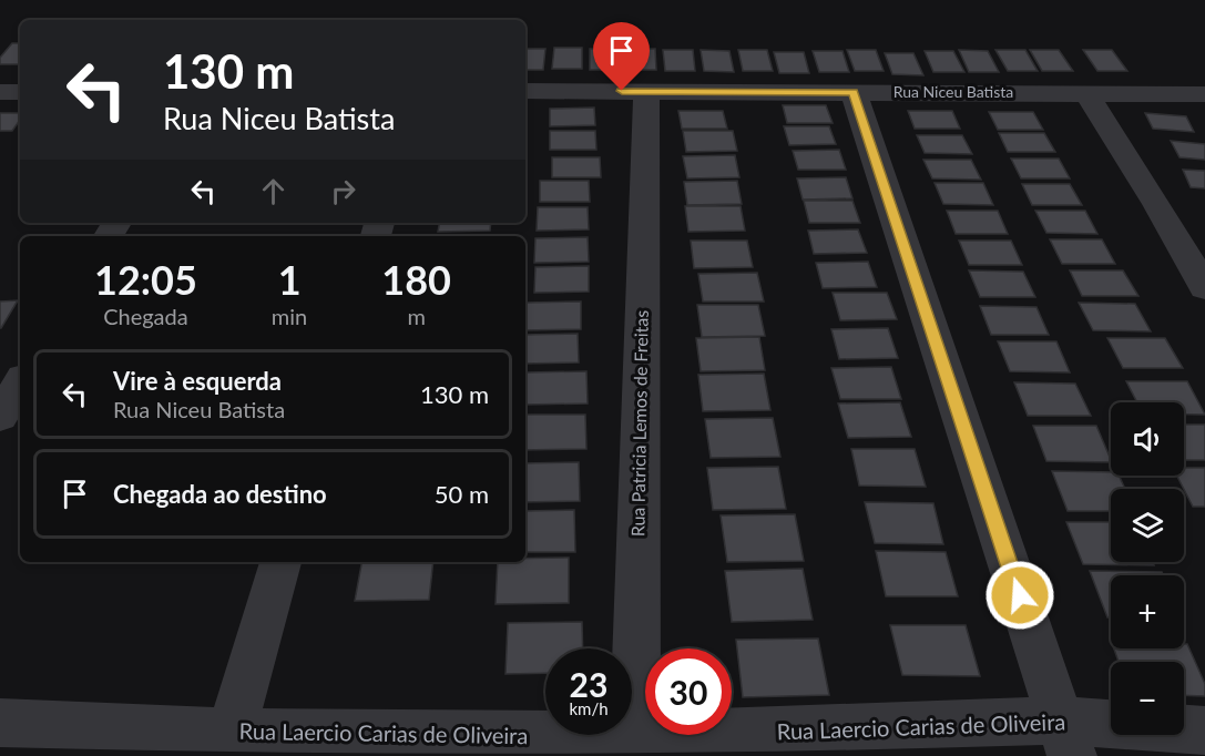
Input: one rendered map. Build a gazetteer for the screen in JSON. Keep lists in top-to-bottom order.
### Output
{
  "streets": {
    "street": ["Rua Niceu Batista", "Rua Patricia Lemos de Freitas", "Rua Laercio Carias de Oliveira"]
  },
  "crossings": [
    ["Rua Niceu Batista", "Rua Patricia Lemos de Freitas"],
    ["Rua Patricia Lemos de Freitas", "Rua Laercio Carias de Oliveira"]
  ],
  "page": {
    "turn": ["130 m", "Rua Niceu Batista"],
    "eta": [
      "12:05",
      "Chegada",
      "1",
      "min",
      "180",
      "m"
    ],
    "list": [
      {
        "name": "Vire à esquerda",
        "note": "Rua Niceu Batista",
        "value": "130 m"
      },
      {
        "name": "Chegada ao destino",
        "value": "50 m"
      }
    ],
    "map_buttons": ["+", "−"],
    "speed": "23 km/h",
    "limit": "30"
  }
}
